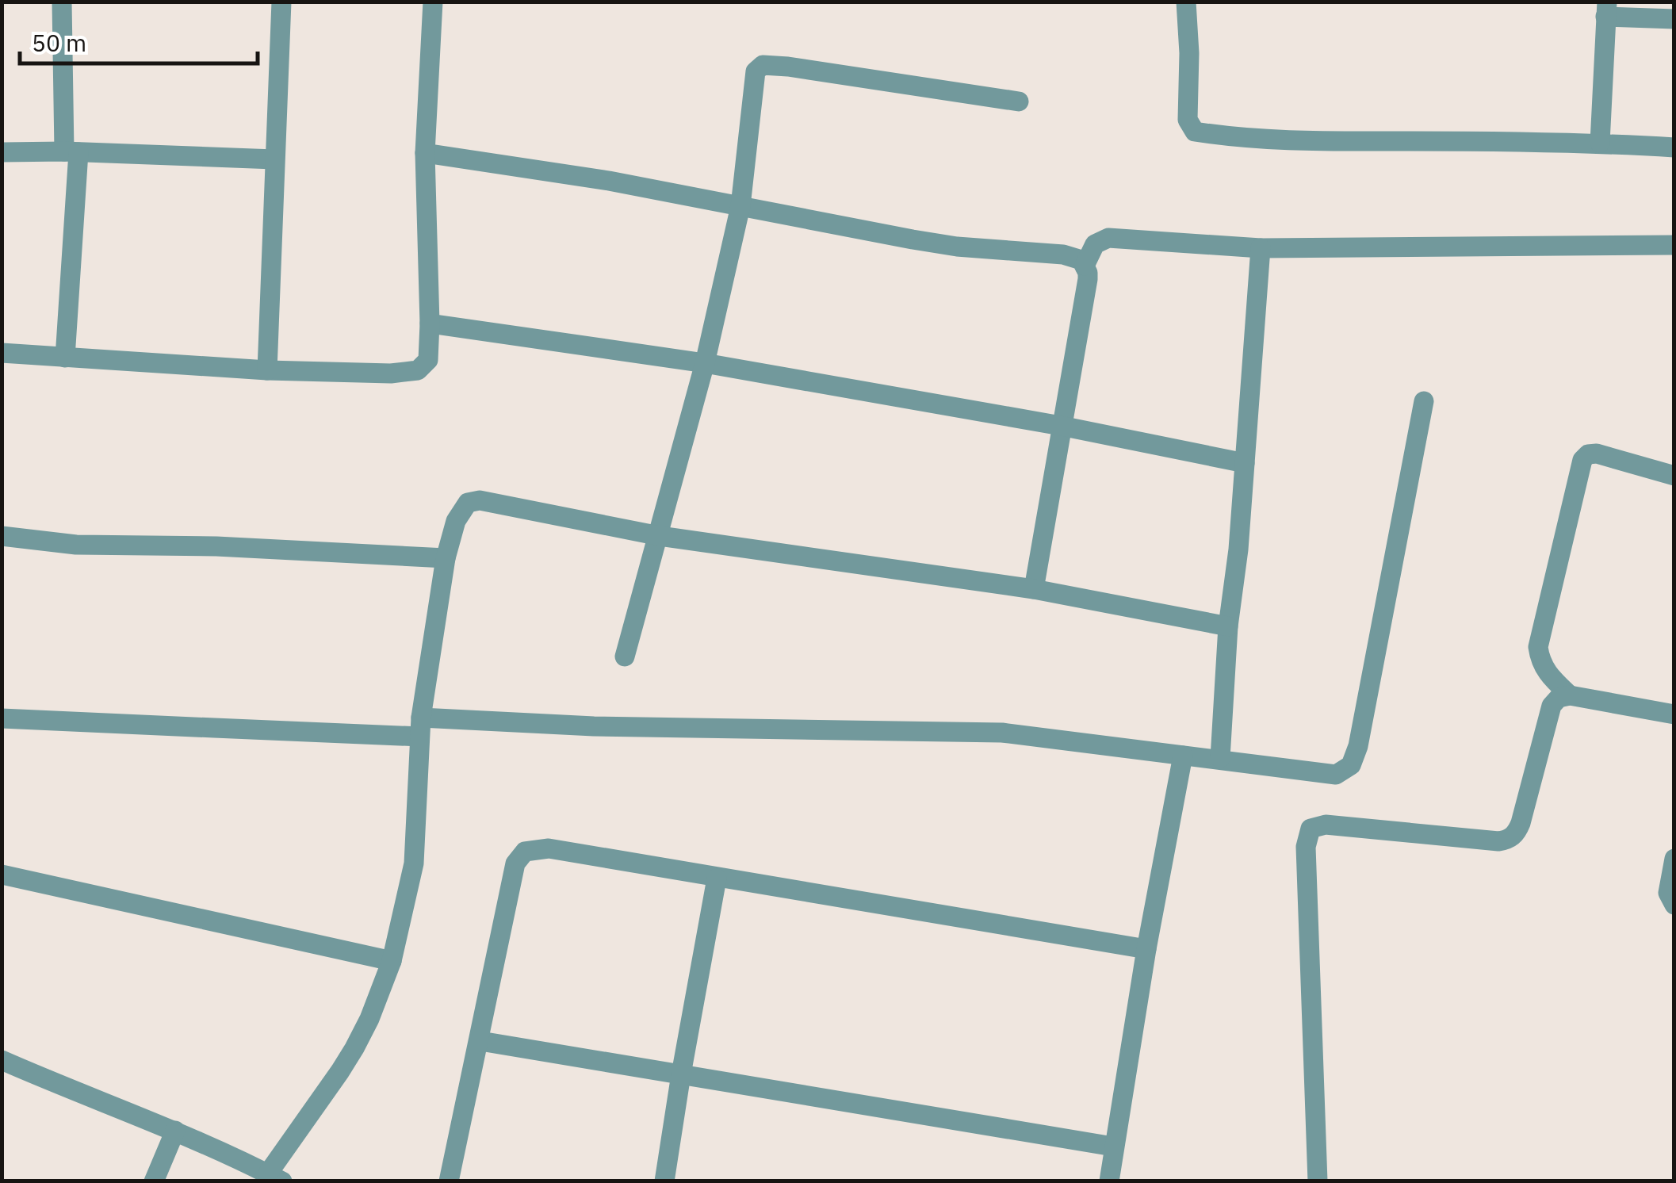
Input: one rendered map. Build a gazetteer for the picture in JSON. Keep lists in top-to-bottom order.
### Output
{
  "scale_bar": "50 m"
}
